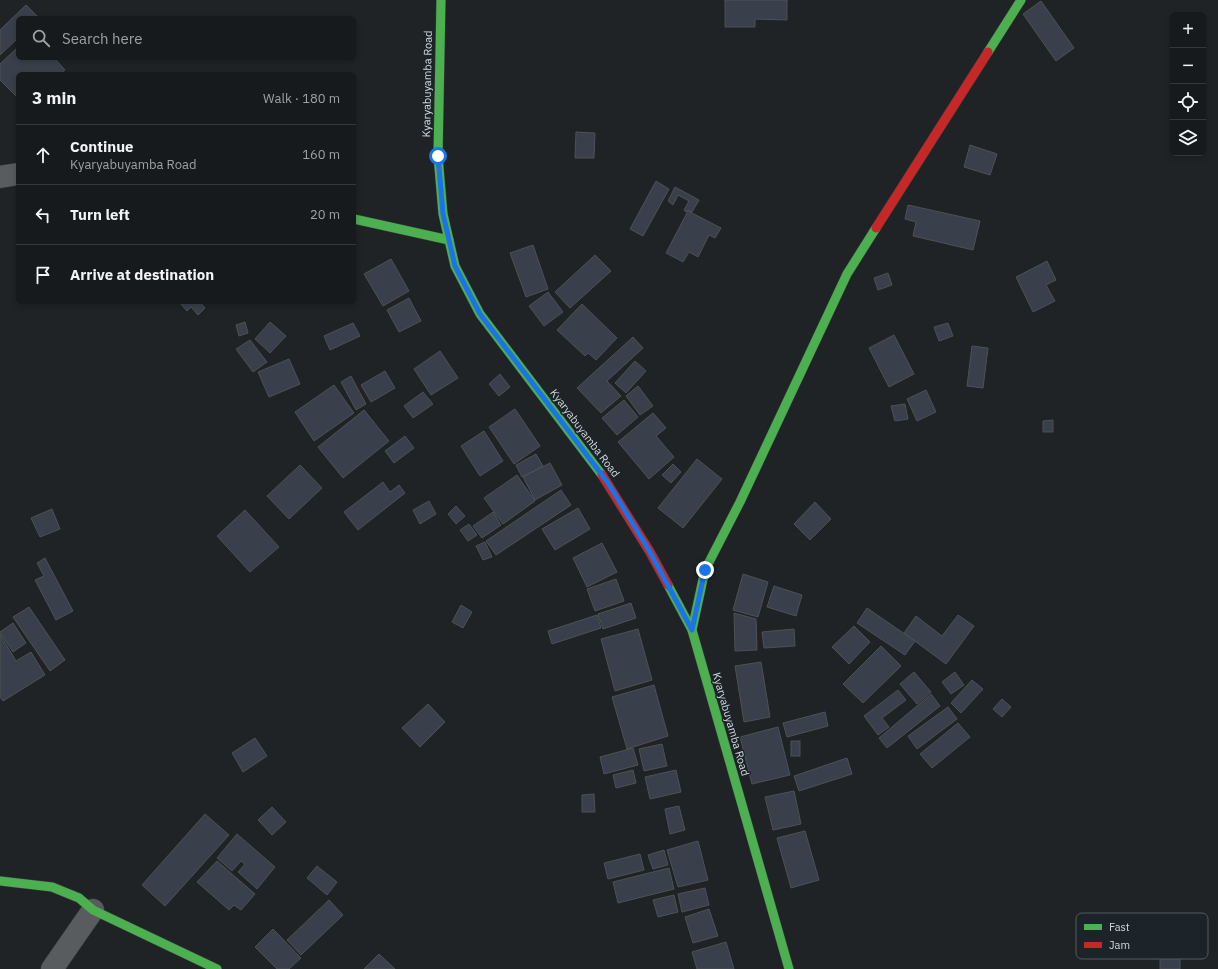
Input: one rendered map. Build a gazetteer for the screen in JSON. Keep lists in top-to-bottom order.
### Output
{
  "streets": {
    "street": ["Kyaryabuyamba Road"]
  },
  "legend": ["Fast", "Jam"],
  "page": {
    "map_buttons": ["+", "−"],
    "search": "Search here",
    "heading": ["3 min", "Walk · 180 m"],
    "list": [
      ["Continue", "Kyaryabuyamba Road", "160 m"],
      ["Turn left", "20 m"],
      "Arrive at destination"
    ]
  }
}
